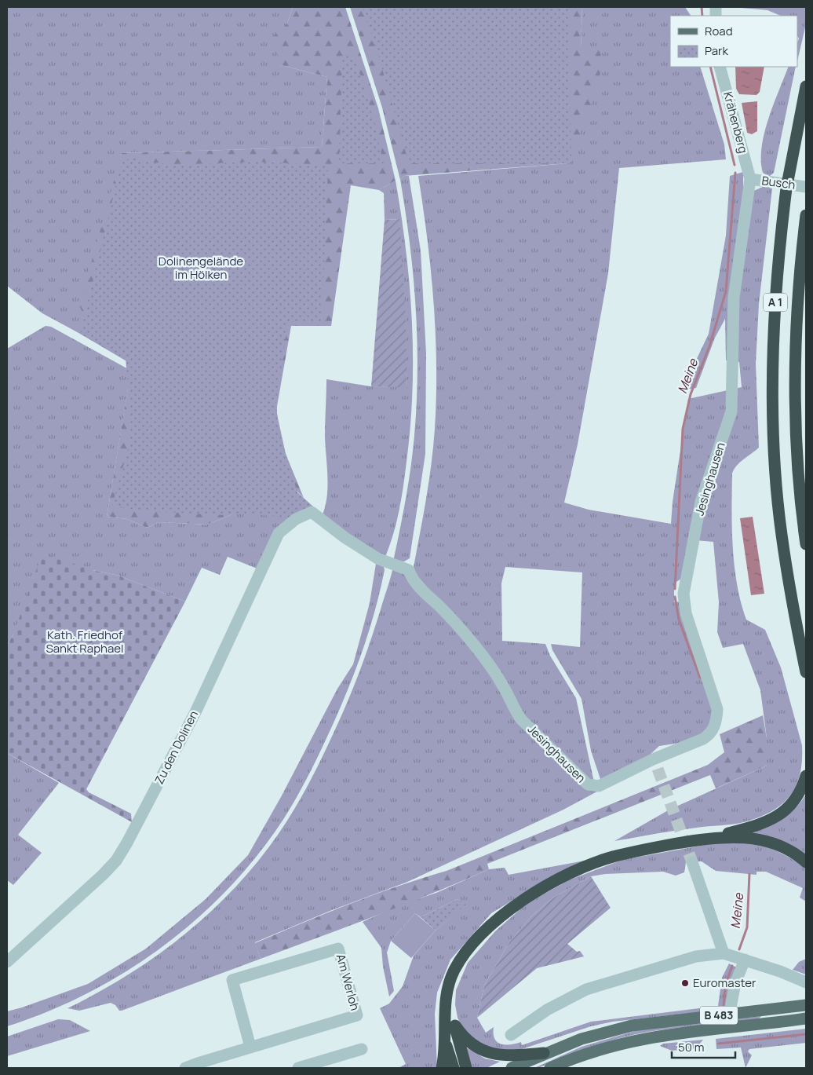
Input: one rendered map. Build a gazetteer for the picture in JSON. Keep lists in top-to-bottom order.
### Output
{
  "streets": {
    "highway": ["A 1"],
    "main road": ["B 483"],
    "street": [
      "Krähenberg",
      "Busch",
      "Jesinghausen",
      "Zu den Dolinen",
      "Am Werloh"
    ]
  },
  "crossings": [
    ["Krähenberg", "Busch"],
    ["Krähenberg", "Jesinghausen"],
    ["Busch", "Jesinghausen"],
    ["Jesinghausen", "Zu den Dolinen"]
  ],
  "water": ["Meine"],
  "parks": ["Dolinengelände im Hölken", "Kath. Friedhof Sankt Raphael"],
  "places": ["Euromaster"],
  "legend": ["Road", "Park"],
  "scale_bar": "50 m"
}
